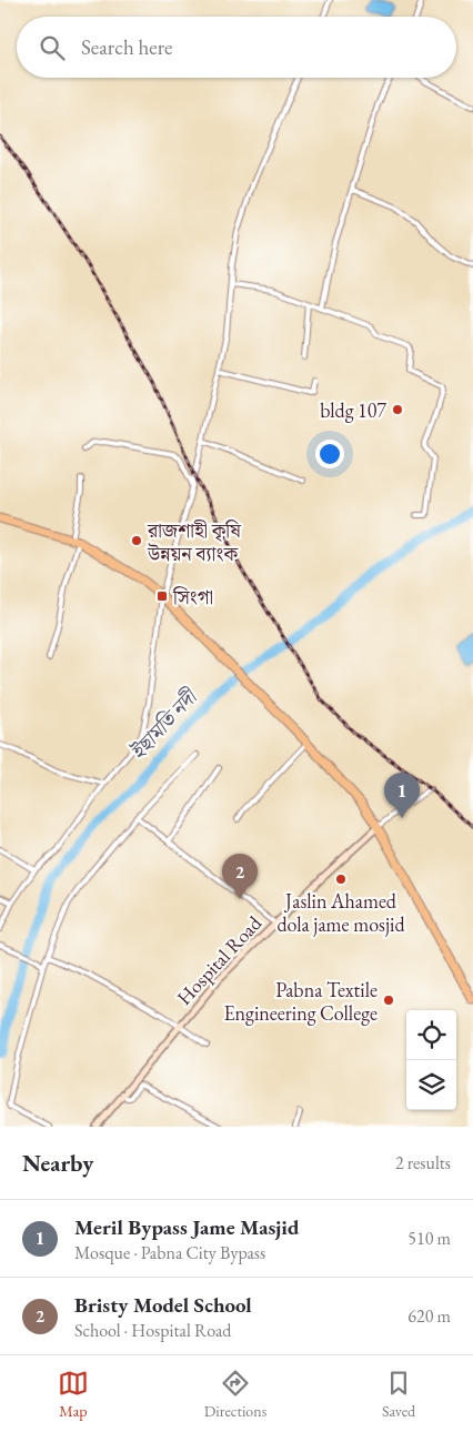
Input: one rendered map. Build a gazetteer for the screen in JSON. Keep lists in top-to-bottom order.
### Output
{
  "streets": {
    "main road": ["Hospital Road"]
  },
  "water": ["ইছামতি নদী"],
  "places": {
    "other": [
      "bldg 107",
      "রাজশাহী কৃষি উন্নয়ন ব্যাংক",
      "Jaslin Ahamed dola jame mosjid",
      "Pabna Textile Engineering College"
    ],
    "transit": ["সিংগা"]
  },
  "page": {
    "search": "Search here",
    "pins": ["1", "2"],
    "heading": ["Nearby", "2 results"],
    "list": [
      {
        "mark": "1",
        "name": "Meril Bypass Jame Masjid",
        "note": "Mosque · Pabna City Bypass",
        "value": "510 m"
      },
      {
        "mark": "2",
        "name": "Bristy Model School",
        "note": "School · Hospital Road",
        "value": "620 m"
      }
    ],
    "nav": ["Map", "Directions", "Saved"]
  }
}
